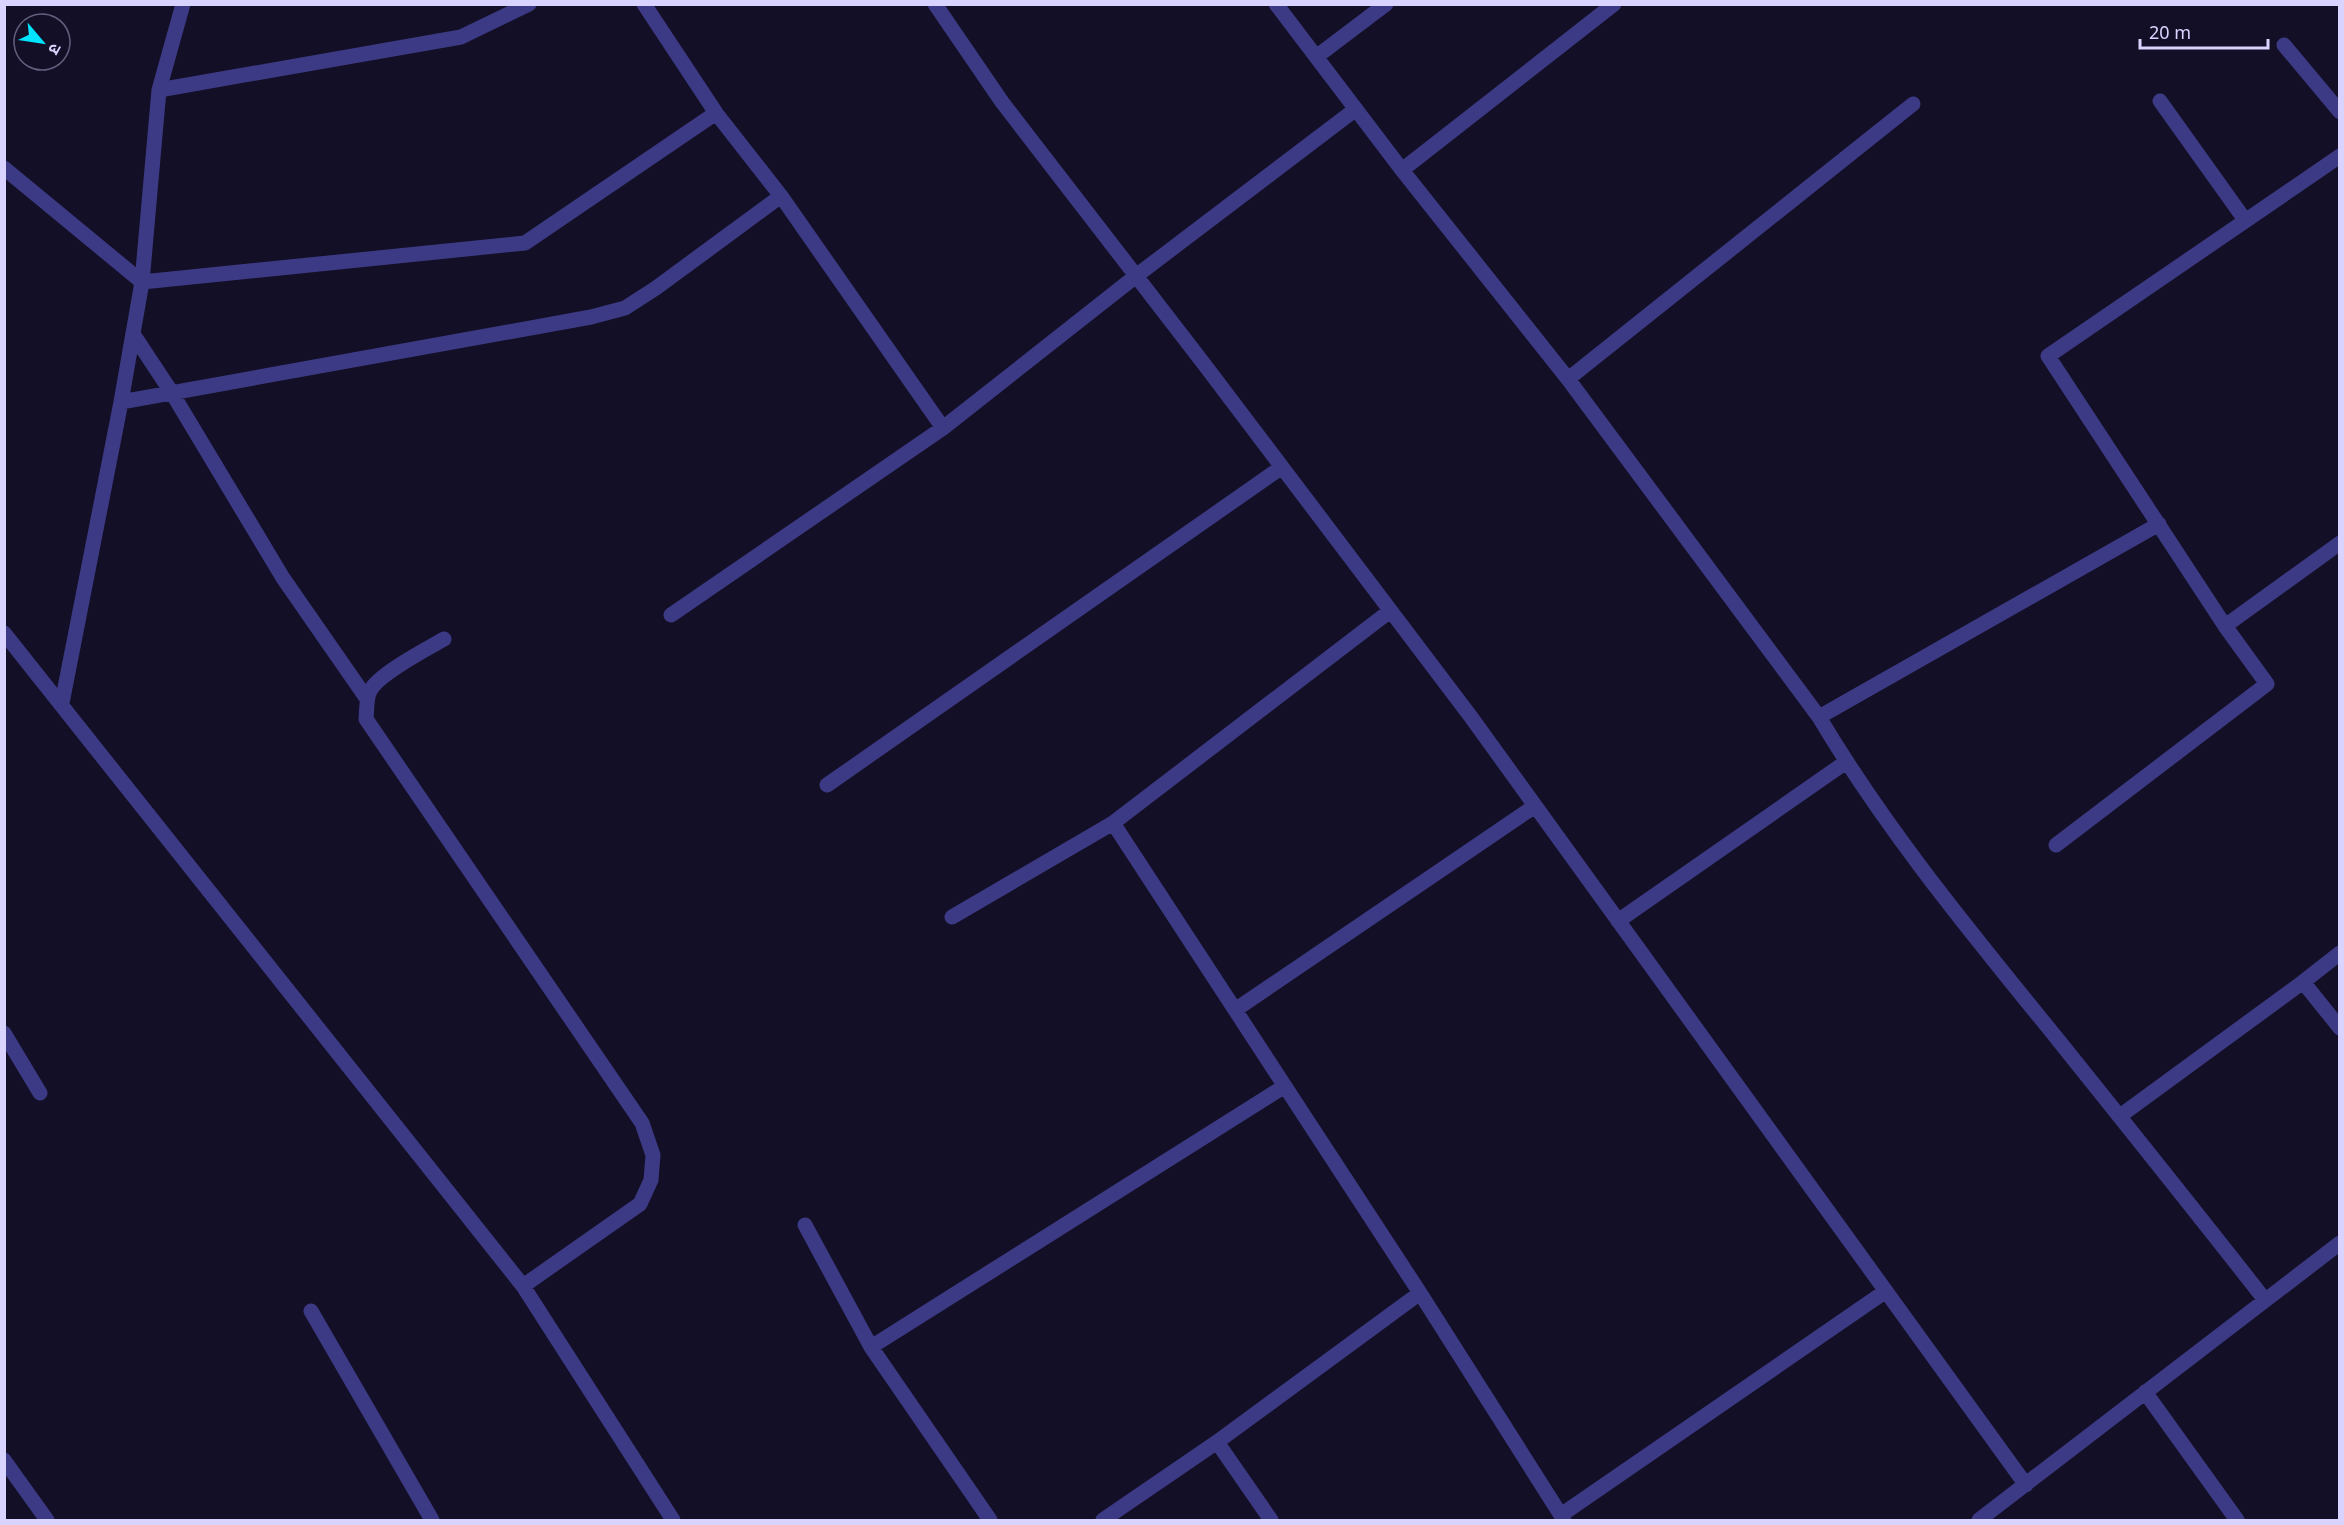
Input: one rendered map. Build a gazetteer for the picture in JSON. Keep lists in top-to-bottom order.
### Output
{
  "scale_bar": "20 m",
  "north": "bottom right"
}
